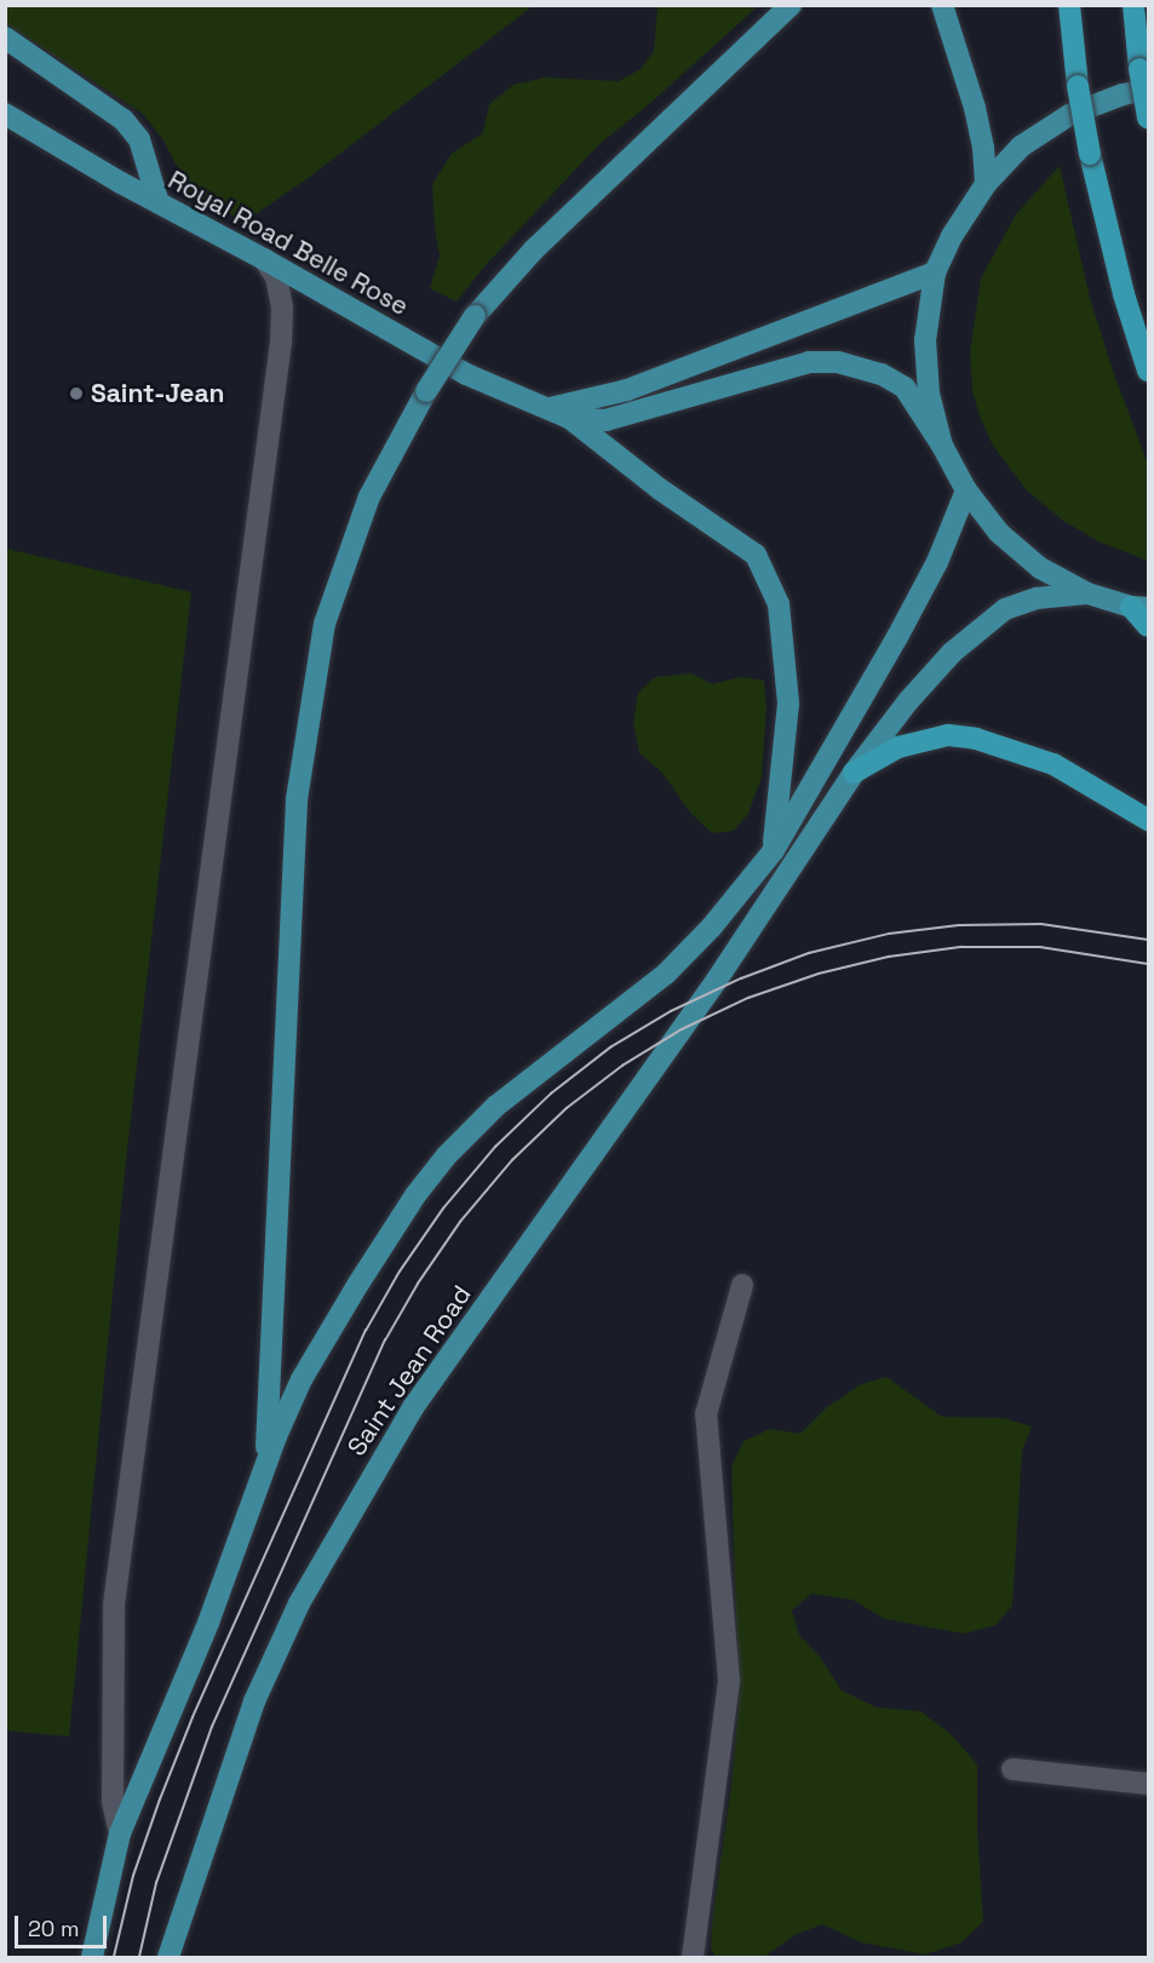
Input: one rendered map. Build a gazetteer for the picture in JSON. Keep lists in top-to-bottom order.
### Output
{
  "streets": {
    "main road": ["Royal Road Belle Rose", "Saint Jean Road"]
  },
  "places": ["Saint-Jean"],
  "scale_bar": "20 m"
}
